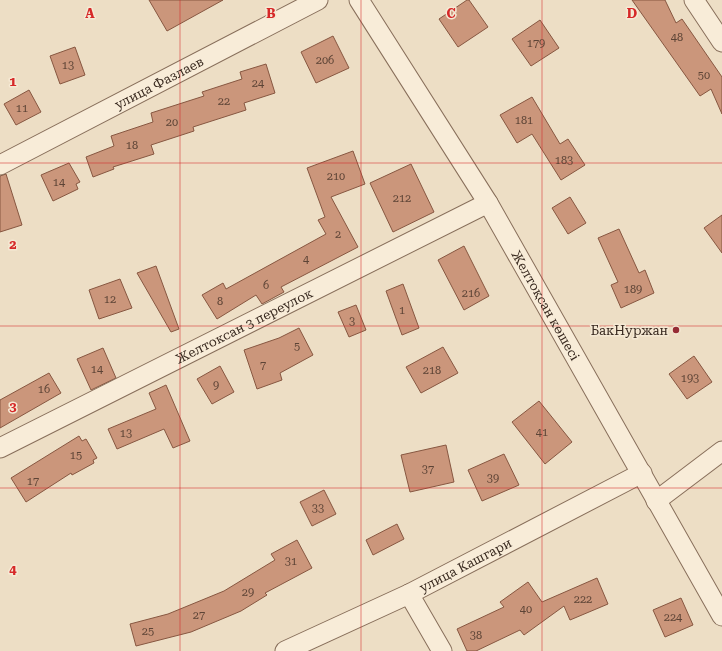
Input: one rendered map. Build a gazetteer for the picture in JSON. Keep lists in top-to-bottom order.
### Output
{
  "streets": {
    "street": [
      "улица Фазлаев",
      "Желтоқсан көшесі",
      "Желтоксан 3 переулок",
      "улица Кашгари"
    ]
  },
  "crossings": [
    ["Желтоқсан көшесі", "Желтоксан 3 переулок"],
    ["Желтоқсан көшесі", "улица Кашгари"]
  ],
  "places": ["БакНуржан"],
  "house_numbers": [
    "48",
    "179",
    "206",
    "13",
    "50",
    "24",
    "22",
    "11",
    "181",
    "20",
    "18",
    "183",
    "210",
    "14",
    "212",
    "2",
    "4",
    "6",
    "189",
    "216",
    "12",
    "8",
    "1",
    "3",
    "5",
    "7",
    "14",
    "218",
    "193",
    "9",
    "16",
    "41",
    "13",
    "15",
    "37",
    "39",
    "17",
    "33",
    "31",
    "29",
    "222",
    "40",
    "27",
    "224",
    "25",
    "38"
  ],
  "grid": {
    "columns": [
      "A",
      "B",
      "C",
      "D"
    ],
    "rows": [
      "1",
      "2",
      "3",
      "4"
    ]
  }
}
